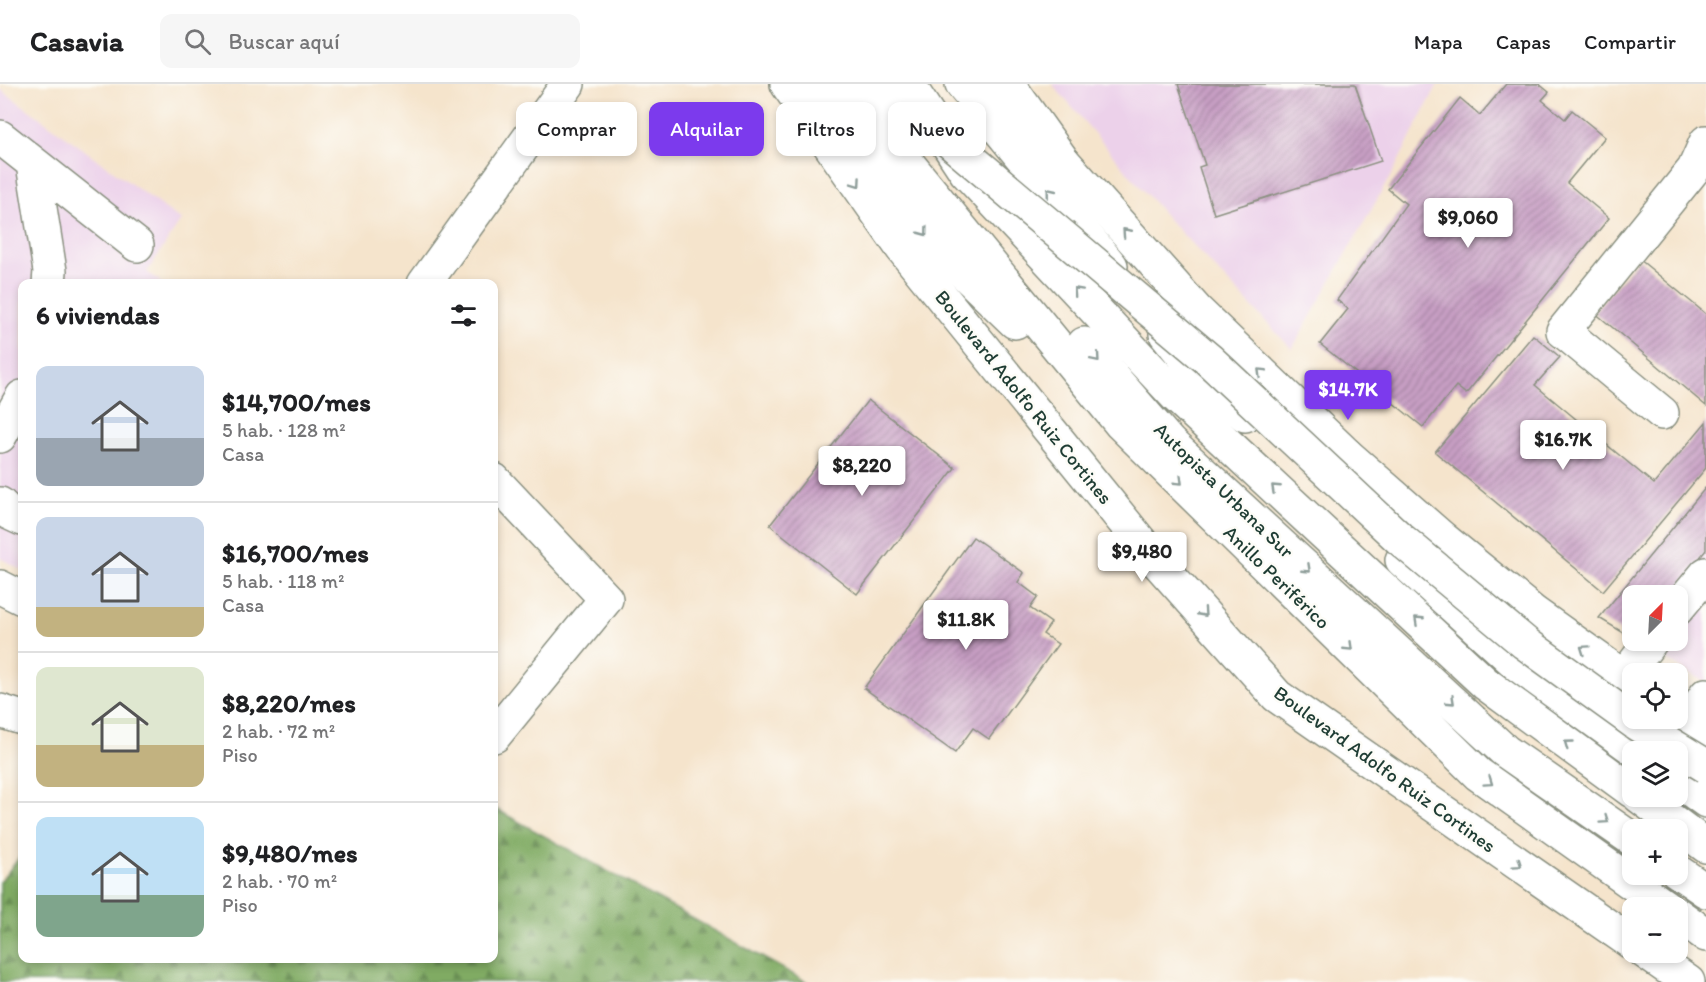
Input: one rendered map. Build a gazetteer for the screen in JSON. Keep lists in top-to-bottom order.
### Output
{
  "streets": {
    "main road": ["Boulevard Adolfo Ruiz Cortines", "Autopista Urbana Sur", "Anillo Periférico"]
  },
  "north": "top right",
  "page": {
    "header": "Casavia",
    "search": "Buscar aquí",
    "nav": ["Mapa", "Capas", "Compartir"],
    "chip": [
      "Comprar",
      "Alquilar",
      "Filtros",
      "Nuevo"
    ],
    "price": [
      "$9,060",
      "$14.7K",
      "$16.7K",
      "$8,220",
      "$9,480",
      "$11.8K"
    ],
    "heading": "6 viviendas",
    "list": [
      {
        "name": "$14,700/mes",
        "note": "5 hab. · 128 m² · Casa"
      },
      {
        "name": "$16,700/mes",
        "note": "5 hab. · 118 m² · Casa"
      },
      {
        "name": "$8,220/mes",
        "note": "2 hab. · 72 m² · Piso"
      },
      {
        "name": "$9,480/mes",
        "note": "2 hab. · 70 m² · Piso"
      }
    ],
    "map_buttons": ["+", "−"]
  }
}
